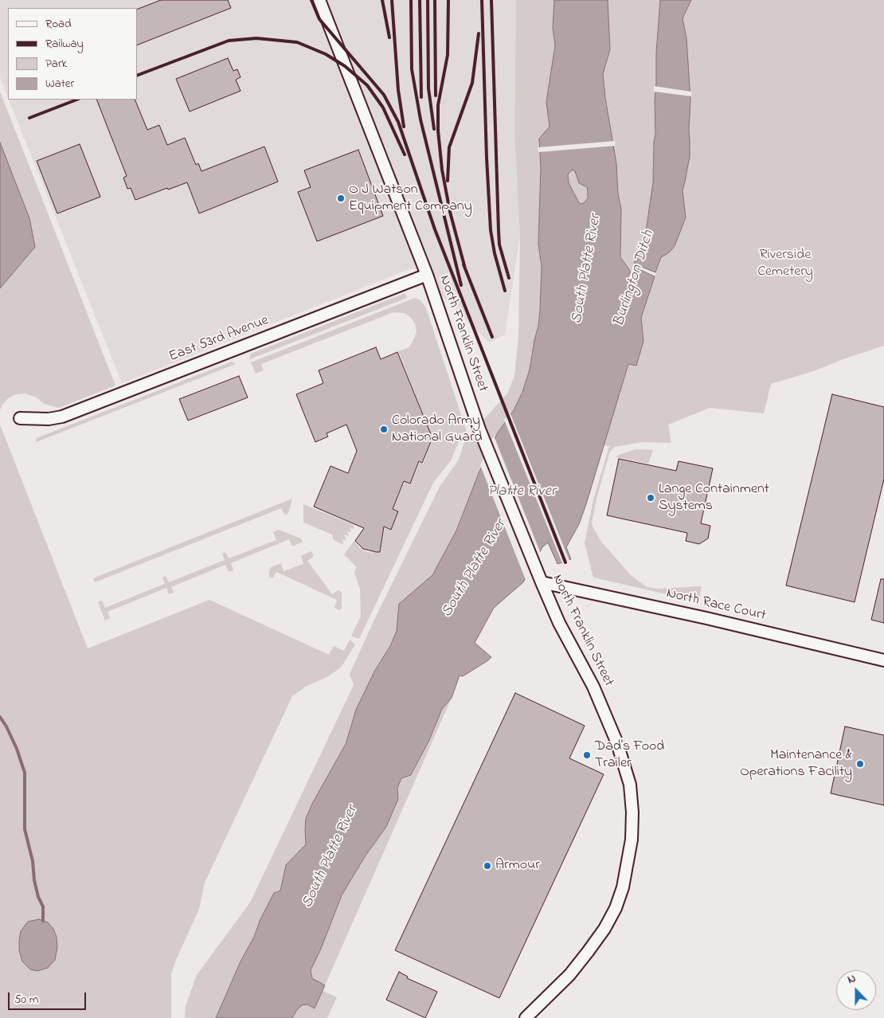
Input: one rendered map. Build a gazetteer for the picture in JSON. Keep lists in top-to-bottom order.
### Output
{
  "streets": {
    "street": ["North Franklin Street", "East 53rd Avenue", "North Race Court"]
  },
  "crossings": [
    ["North Franklin Street", "East 53rd Avenue"],
    ["North Franklin Street", "North Race Court"]
  ],
  "water": ["South Platte River", "Burlington Ditch", "Platte River"],
  "parks": ["Riverside Cemetery"],
  "places": [
    "O J Watson Equipment Company",
    "Colorado Army National Guard",
    "Lange Containment Systems",
    "Dad's Food Trailer",
    "Maintenance & Operations Facility",
    "Armour"
  ],
  "legend": [
    "Road",
    "Railway",
    "Park",
    "Water"
  ],
  "scale_bar": "50 m",
  "north": "top"
}
